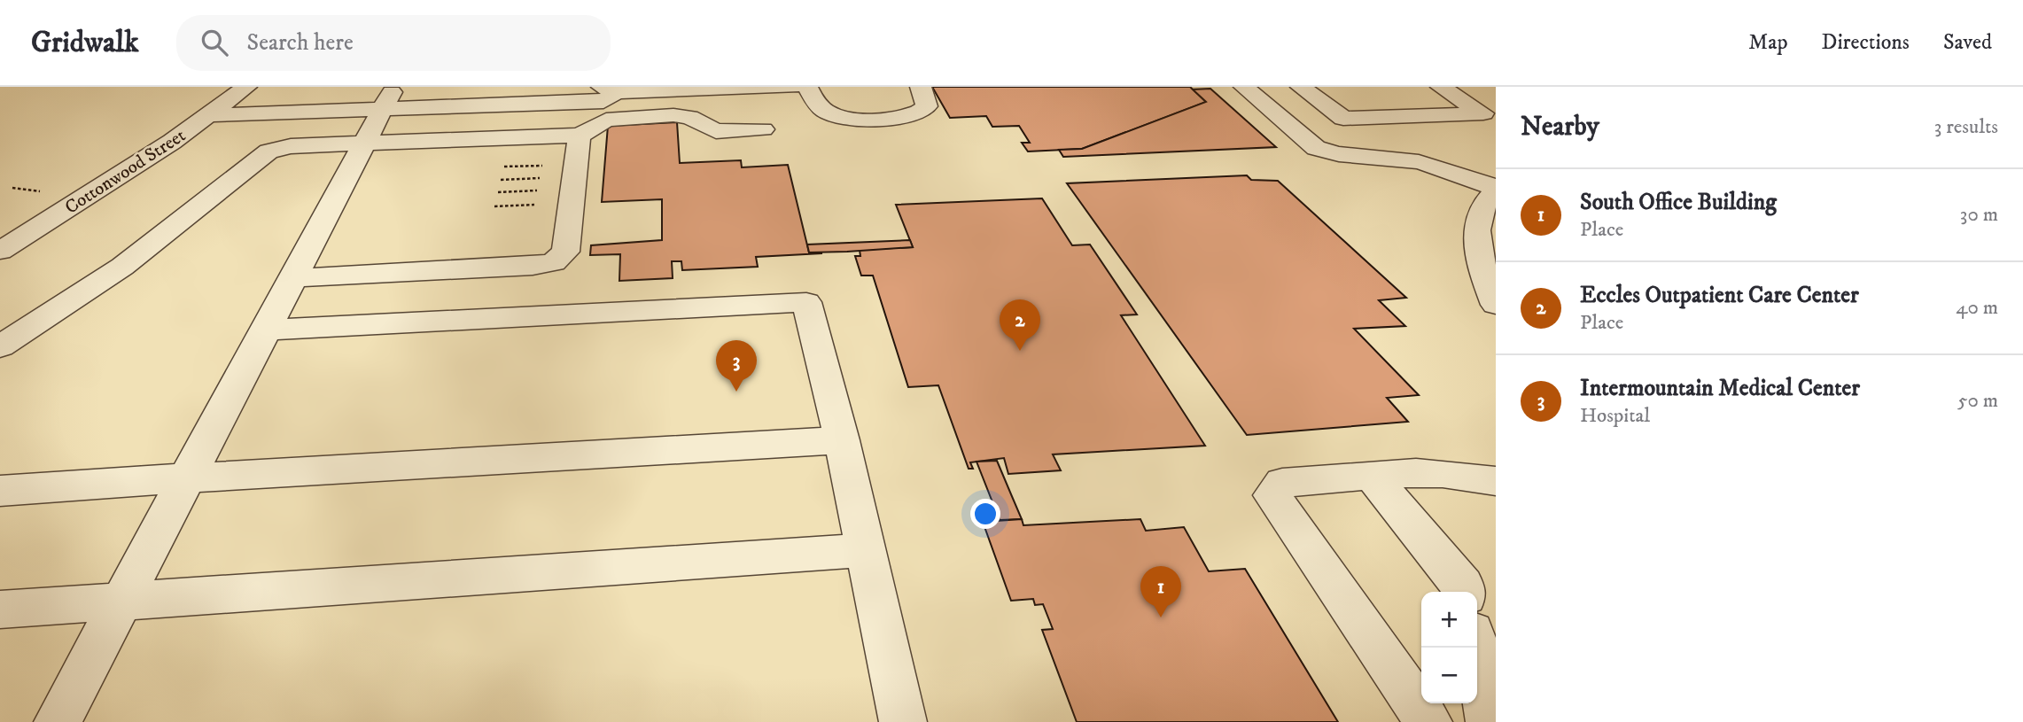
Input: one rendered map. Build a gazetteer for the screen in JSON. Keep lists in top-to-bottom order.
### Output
{
  "streets": {
    "street": ["Cottonwood Street"]
  },
  "page": {
    "header": "Gridwalk",
    "search": "Search here",
    "nav": ["Map", "Directions", "Saved"],
    "heading": ["Nearby", "3 results"],
    "list": [
      {
        "mark": "1",
        "name": "South Office Building",
        "note": "Place",
        "value": "30 m"
      },
      {
        "mark": "2",
        "name": "Eccles Outpatient Care Center",
        "note": "Place",
        "value": "40 m"
      },
      {
        "mark": "3",
        "name": "Intermountain Medical Center",
        "note": "Hospital",
        "value": "50 m"
      }
    ],
    "pins": ["2", "3", "1"],
    "map_buttons": ["+", "−"]
  }
}
